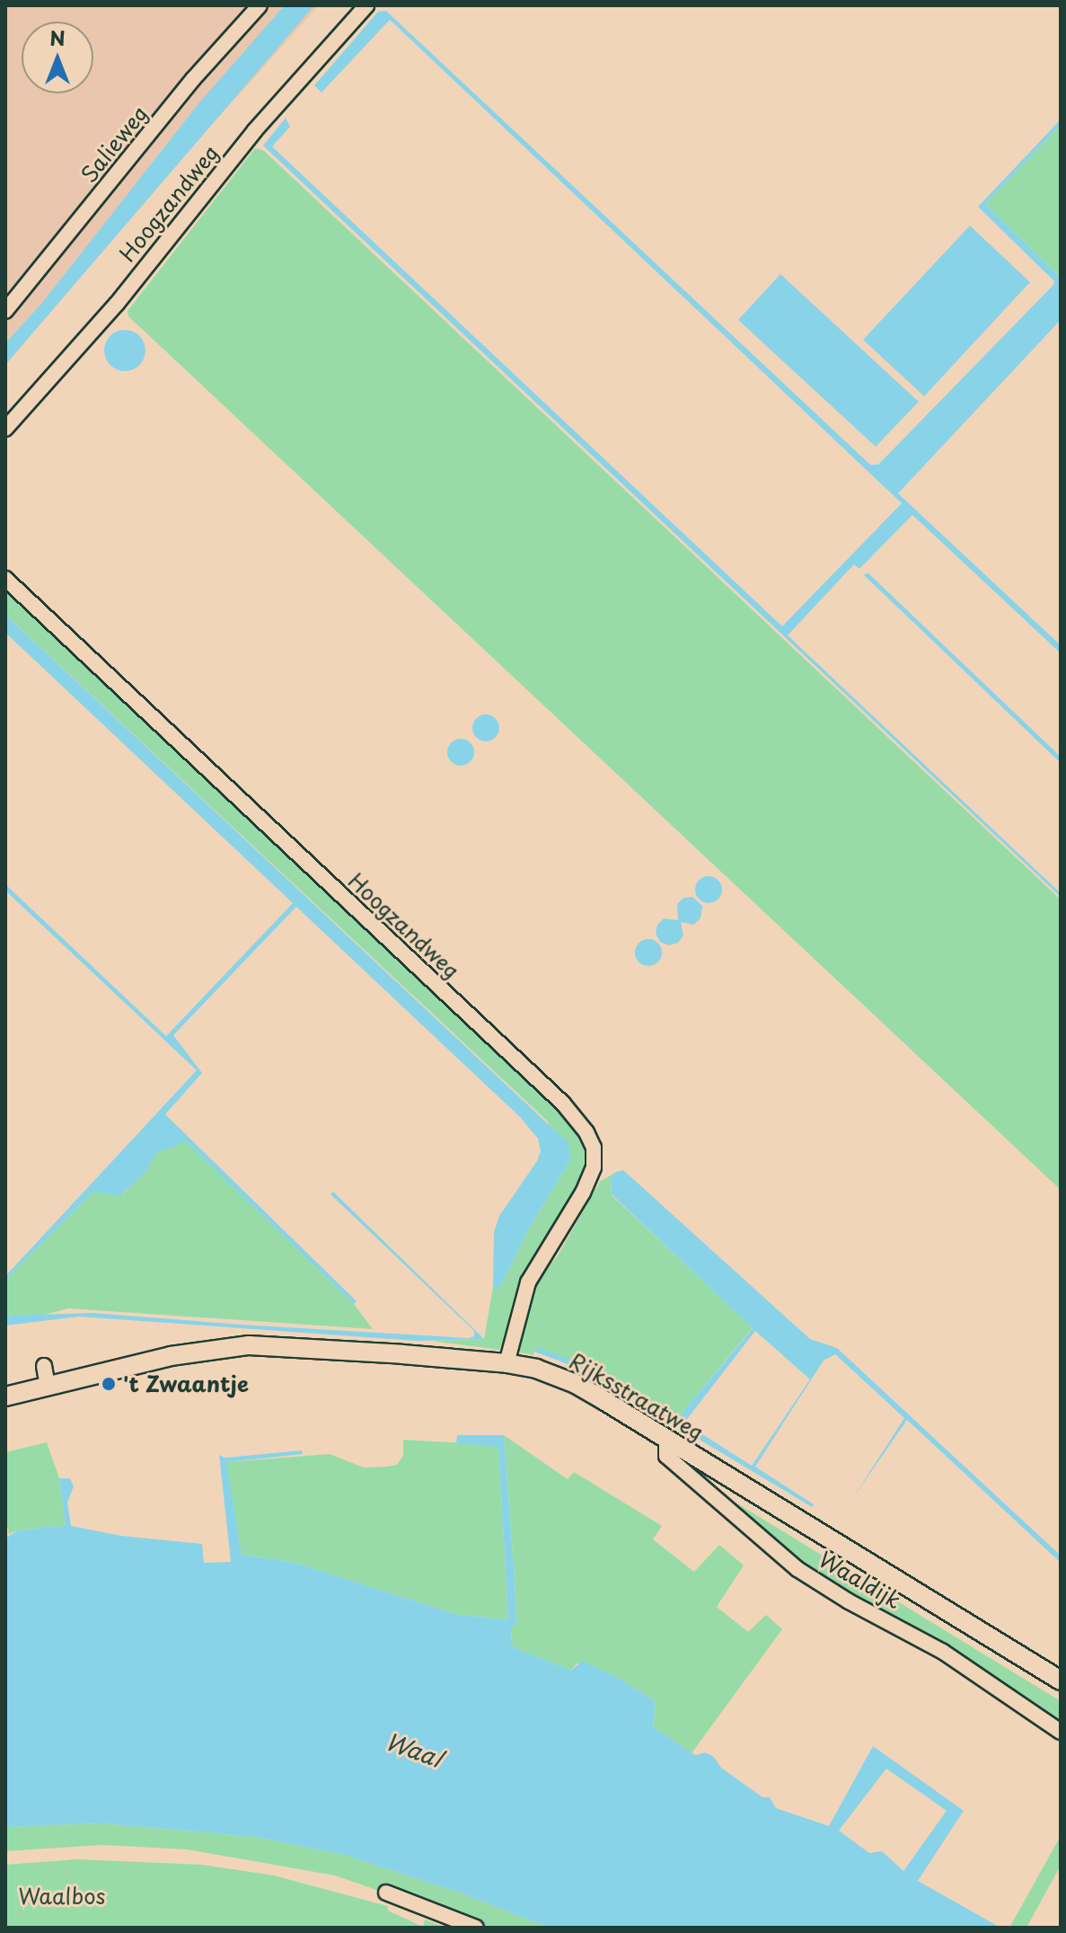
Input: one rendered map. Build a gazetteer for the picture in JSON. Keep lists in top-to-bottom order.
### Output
{
  "streets": {
    "street": [
      "Salieweg",
      "Hoogzandweg",
      "Rijksstraatweg",
      "Waaldijk"
    ]
  },
  "crossings": [
    ["Hoogzandweg", "Rijksstraatweg"],
    ["Rijksstraatweg", "Waaldijk"]
  ],
  "water": ["Waal"],
  "parks": ["Waalbos"],
  "places": ["'t Zwaantje"],
  "north": "top"
}
